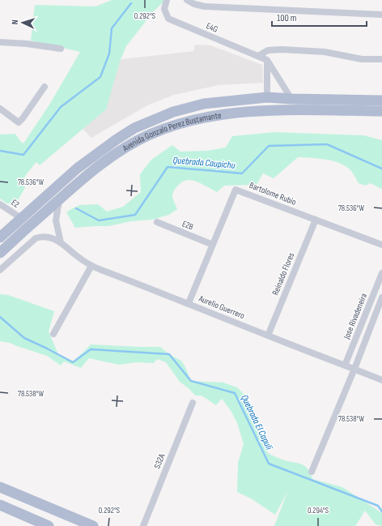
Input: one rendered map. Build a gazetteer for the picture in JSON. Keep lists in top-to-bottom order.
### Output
{
  "streets": {
    "main road": ["Avenida Gonzalo Perez Bustamante"],
    "street": [
      "E4G",
      "Bartolome Rubio",
      "E2",
      "E2B",
      "Reinaldo Flores",
      "Aurelio Guerrero",
      "Jose Rivadeneira",
      "S32A"
    ]
  },
  "crossings": [
    ["Avenida Gonzalo Perez Bustamante", "E2"],
    ["Bartolome Rubio", "E2B"],
    ["Bartolome Rubio", "Reinaldo Flores"],
    ["Bartolome Rubio", "Aurelio Guerrero"],
    ["Reinaldo Flores", "Aurelio Guerrero"],
    ["Aurelio Guerrero", "Jose Rivadeneira"]
  ],
  "water": ["Quebrada Caupichu", "Quebrada El Capuli"],
  "scale_bar": "100 m",
  "north": "left",
  "coordinates": [
    "0.292°S",
    "78.536°W",
    "78.538°W",
    "0.294°S"
  ]
}
